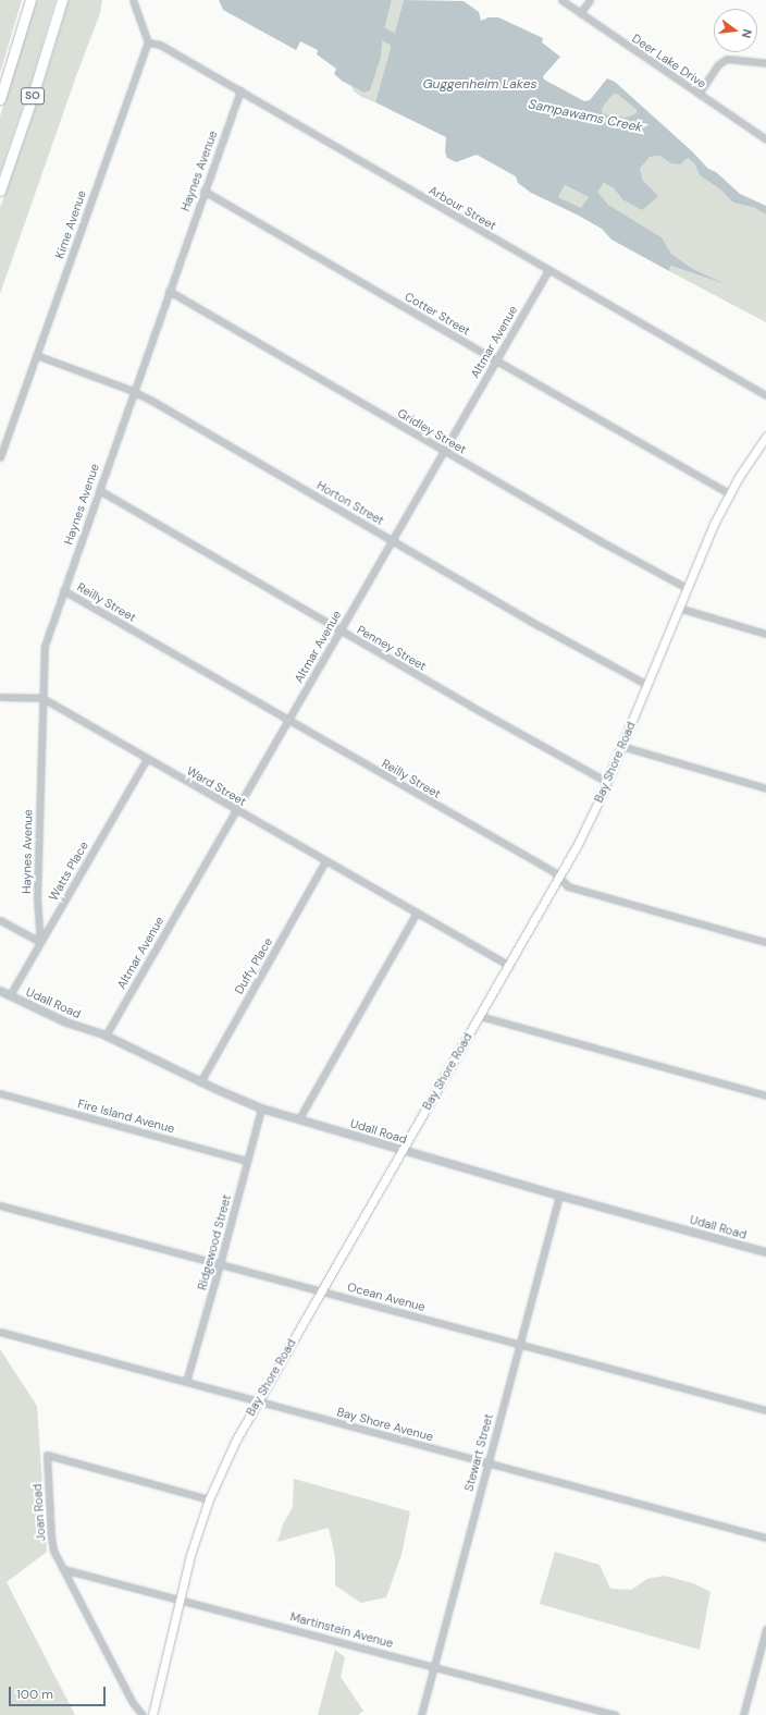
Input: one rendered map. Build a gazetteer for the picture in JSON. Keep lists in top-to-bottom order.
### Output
{
  "streets": {
    "highway": ["SO"],
    "main road": ["Bay Shore Road"],
    "street": [
      "Deer Lake Drive",
      "Haynes Avenue",
      "Arbour Street",
      "Kime Avenue",
      "Cotter Street",
      "Altmar Avenue",
      "Gridley Street",
      "Horton Street",
      "Reilly Street",
      "Penney Street",
      "Ward Street",
      "Watts Place",
      "Duffy Place",
      "Udall Road",
      "Fire Island Avenue",
      "Ridgewood Street",
      "Ocean Avenue",
      "Bay Shore Avenue",
      "Stewart Street",
      "Joan Road",
      "Martinstein Avenue"
    ]
  },
  "crossings": [
    ["Haynes Avenue", "Arbour Street"],
    ["Haynes Avenue", "Cotter Street"],
    ["Haynes Avenue", "Gridley Street"],
    ["Haynes Avenue", "Horton Street"],
    ["Haynes Avenue", "Reilly Street"],
    ["Haynes Avenue", "Penney Street"],
    ["Haynes Avenue", "Ward Street"],
    ["Haynes Avenue", "Watts Place"],
    ["Arbour Street", "Kime Avenue"],
    ["Arbour Street", "Altmar Avenue"],
    ["Kime Avenue", "Horton Street"],
    ["Cotter Street", "Altmar Avenue"],
    ["Cotter Street", "Bay Shore Road"],
    ["Altmar Avenue", "Gridley Street"],
    ["Altmar Avenue", "Horton Street"],
    ["Altmar Avenue", "Reilly Street"],
    ["Altmar Avenue", "Penney Street"],
    ["Altmar Avenue", "Ward Street"],
    ["Altmar Avenue", "Udall Road"],
    ["Gridley Street", "Bay Shore Road"],
    ["Horton Street", "Bay Shore Road"],
    ["Reilly Street", "Bay Shore Road"],
    ["Penney Street", "Bay Shore Road"],
    ["Bay Shore Road", "Ward Street"],
    ["Bay Shore Road", "Udall Road"],
    ["Bay Shore Road", "Ocean Avenue"],
    ["Bay Shore Road", "Bay Shore Avenue"],
    ["Bay Shore Road", "Joan Road"],
    ["Bay Shore Road", "Martinstein Avenue"],
    ["Ward Street", "Watts Place"],
    ["Ward Street", "Duffy Place"],
    ["Watts Place", "Udall Road"],
    ["Duffy Place", "Udall Road"],
    ["Udall Road", "Ridgewood Street"],
    ["Udall Road", "Stewart Street"],
    ["Fire Island Avenue", "Ridgewood Street"],
    ["Ridgewood Street", "Ocean Avenue"],
    ["Ridgewood Street", "Bay Shore Avenue"],
    ["Ocean Avenue", "Stewart Street"],
    ["Bay Shore Avenue", "Stewart Street"],
    ["Stewart Street", "Martinstein Avenue"],
    ["Joan Road", "Martinstein Avenue"]
  ],
  "water": ["Guggenheim Lakes", "Sampawams Creek"],
  "scale_bar": "100 m",
  "north": "right"
}
